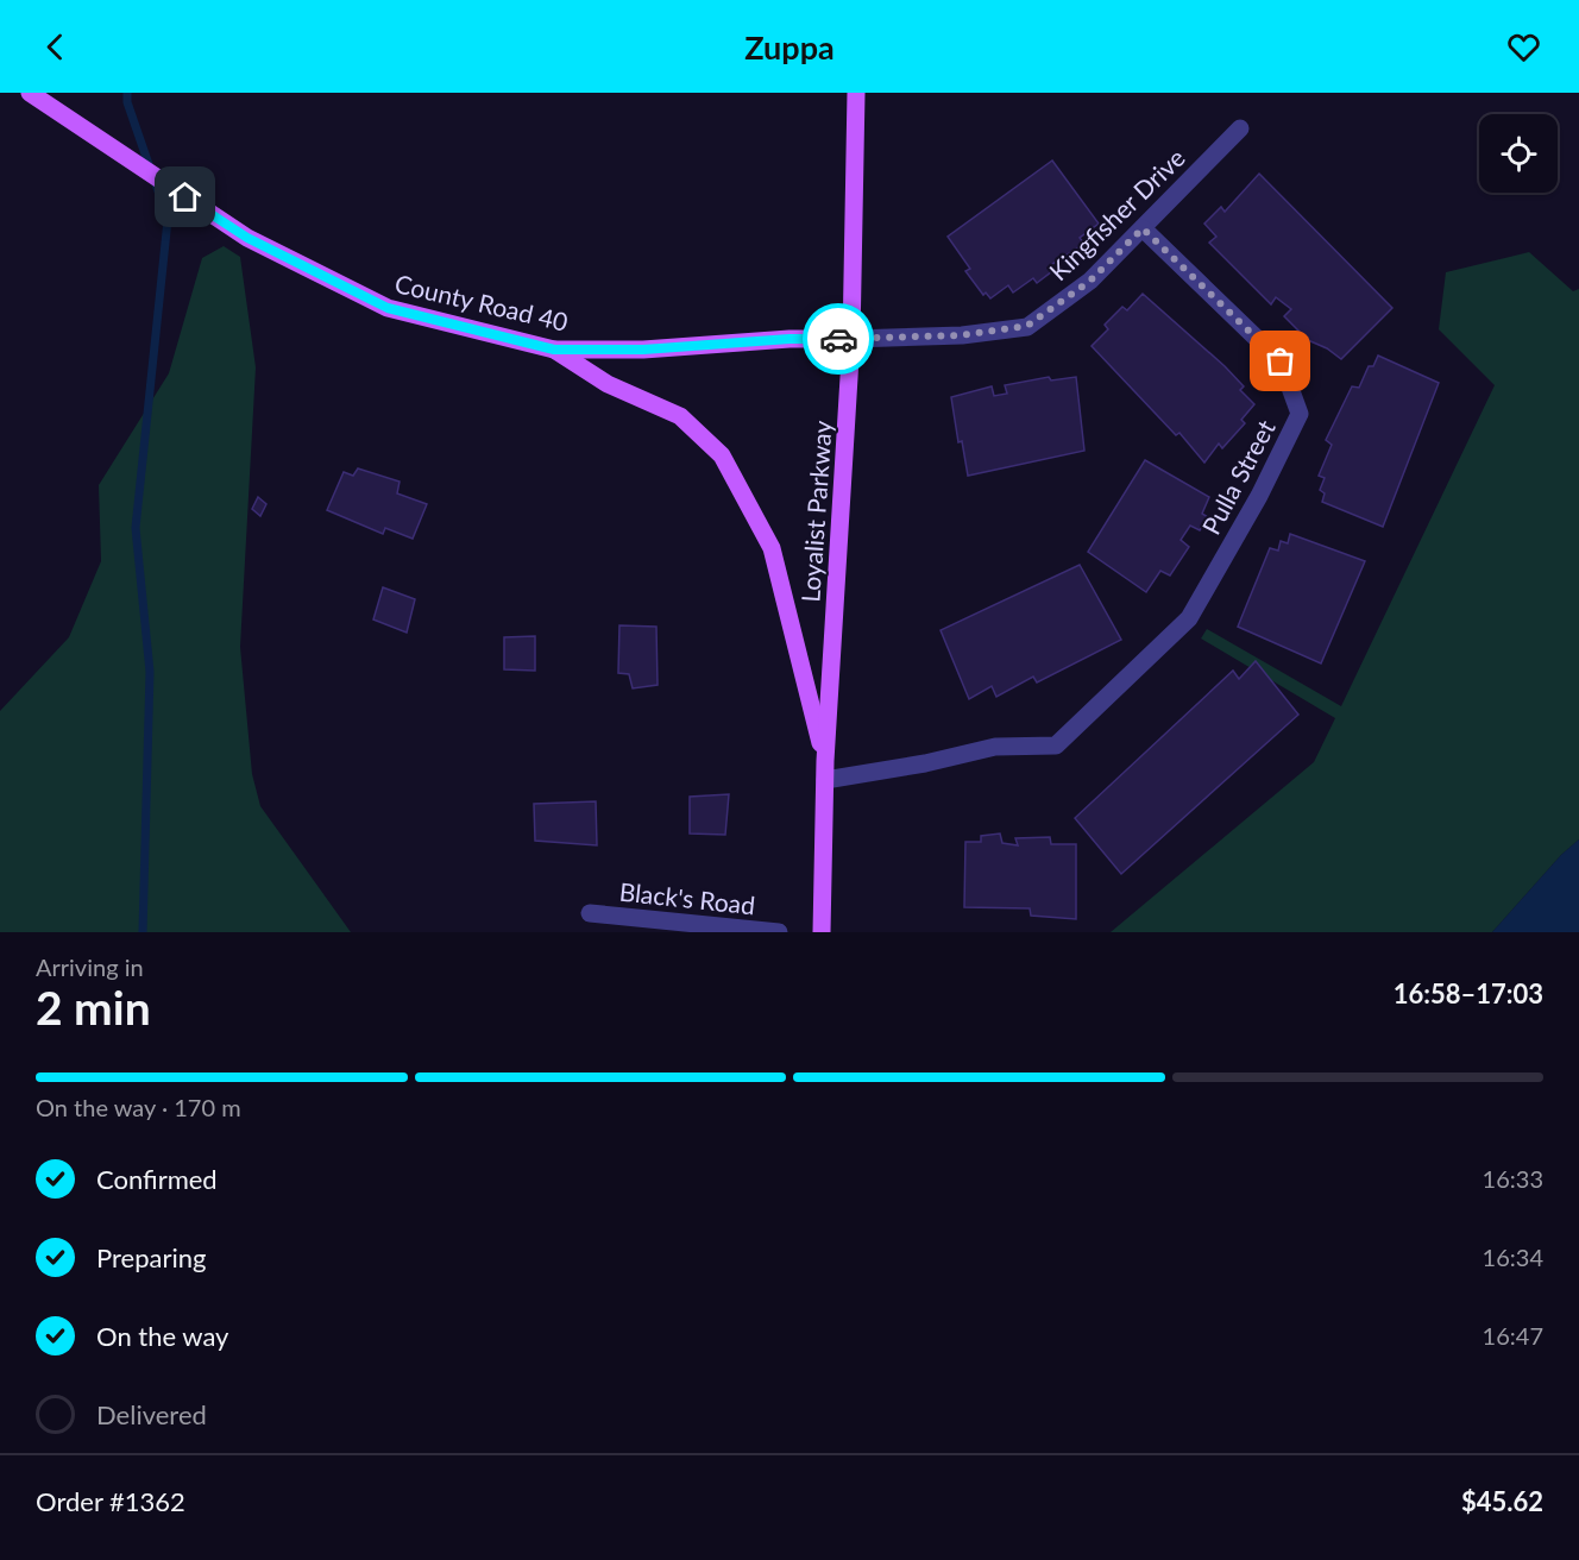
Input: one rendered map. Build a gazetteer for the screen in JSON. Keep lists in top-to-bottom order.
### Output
{
  "streets": {
    "main road": ["County Road 40", "Loyalist Parkway"],
    "street": ["Kingfisher Drive", "Pulla Street", "Black's Road"]
  },
  "crossings": [
    ["Kingfisher Drive", "County Road 40"],
    ["Kingfisher Drive", "Pulla Street"],
    ["Kingfisher Drive", "Loyalist Parkway"],
    ["County Road 40", "Loyalist Parkway"],
    ["Pulla Street", "Loyalist Parkway"]
  ],
  "page": {
    "header": "Zuppa",
    "heading": ["2 min", "Arriving in", "16:58–17:03"],
    "panel": ["Order #1362", "$45.62"],
    "bar": "On the way · 170 m",
    "list": [
      ["Confirmed", "16:33"],
      ["Preparing", "16:34"],
      ["On the way", "16:47"],
      "Delivered"
    ]
  }
}
